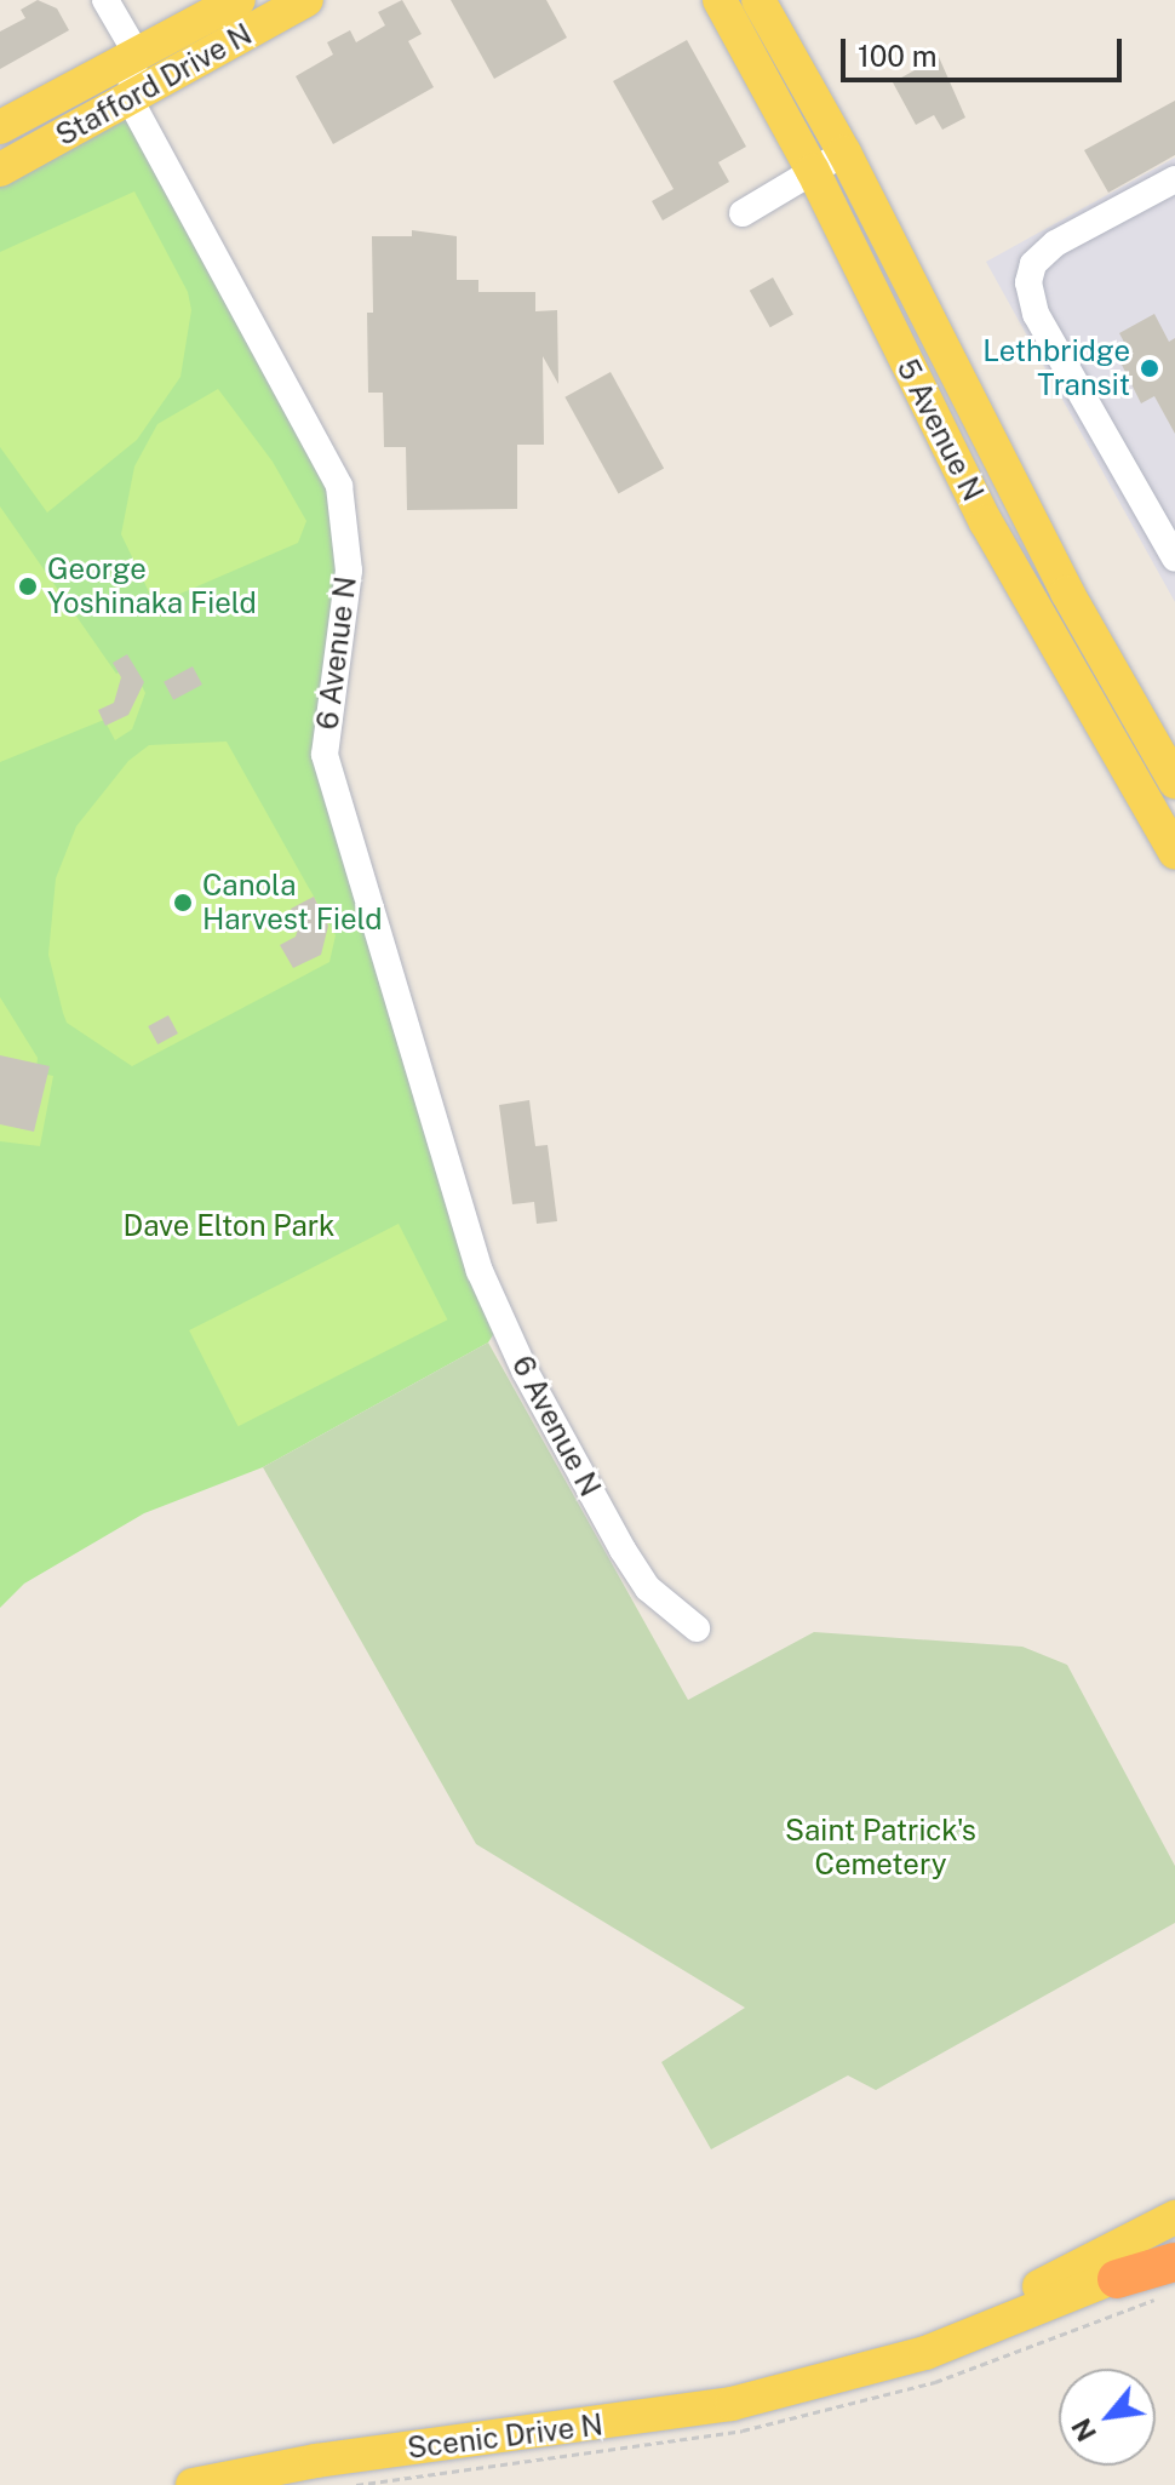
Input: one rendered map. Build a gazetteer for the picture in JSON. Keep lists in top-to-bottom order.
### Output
{
  "streets": {
    "main road": ["Stafford Drive N", "5 Avenue N", "Scenic Drive N"],
    "street": ["6 Avenue N"]
  },
  "crossings": [
    ["Stafford Drive N", "6 Avenue N"]
  ],
  "parks": ["Dave Elton Park", "Saint Patrick's Cemetery"],
  "places": ["Lethbridge Transit", "George Yoshinaka Field", "Canola Harvest Field"],
  "scale_bar": "100 m",
  "north": "bottom left"
}
